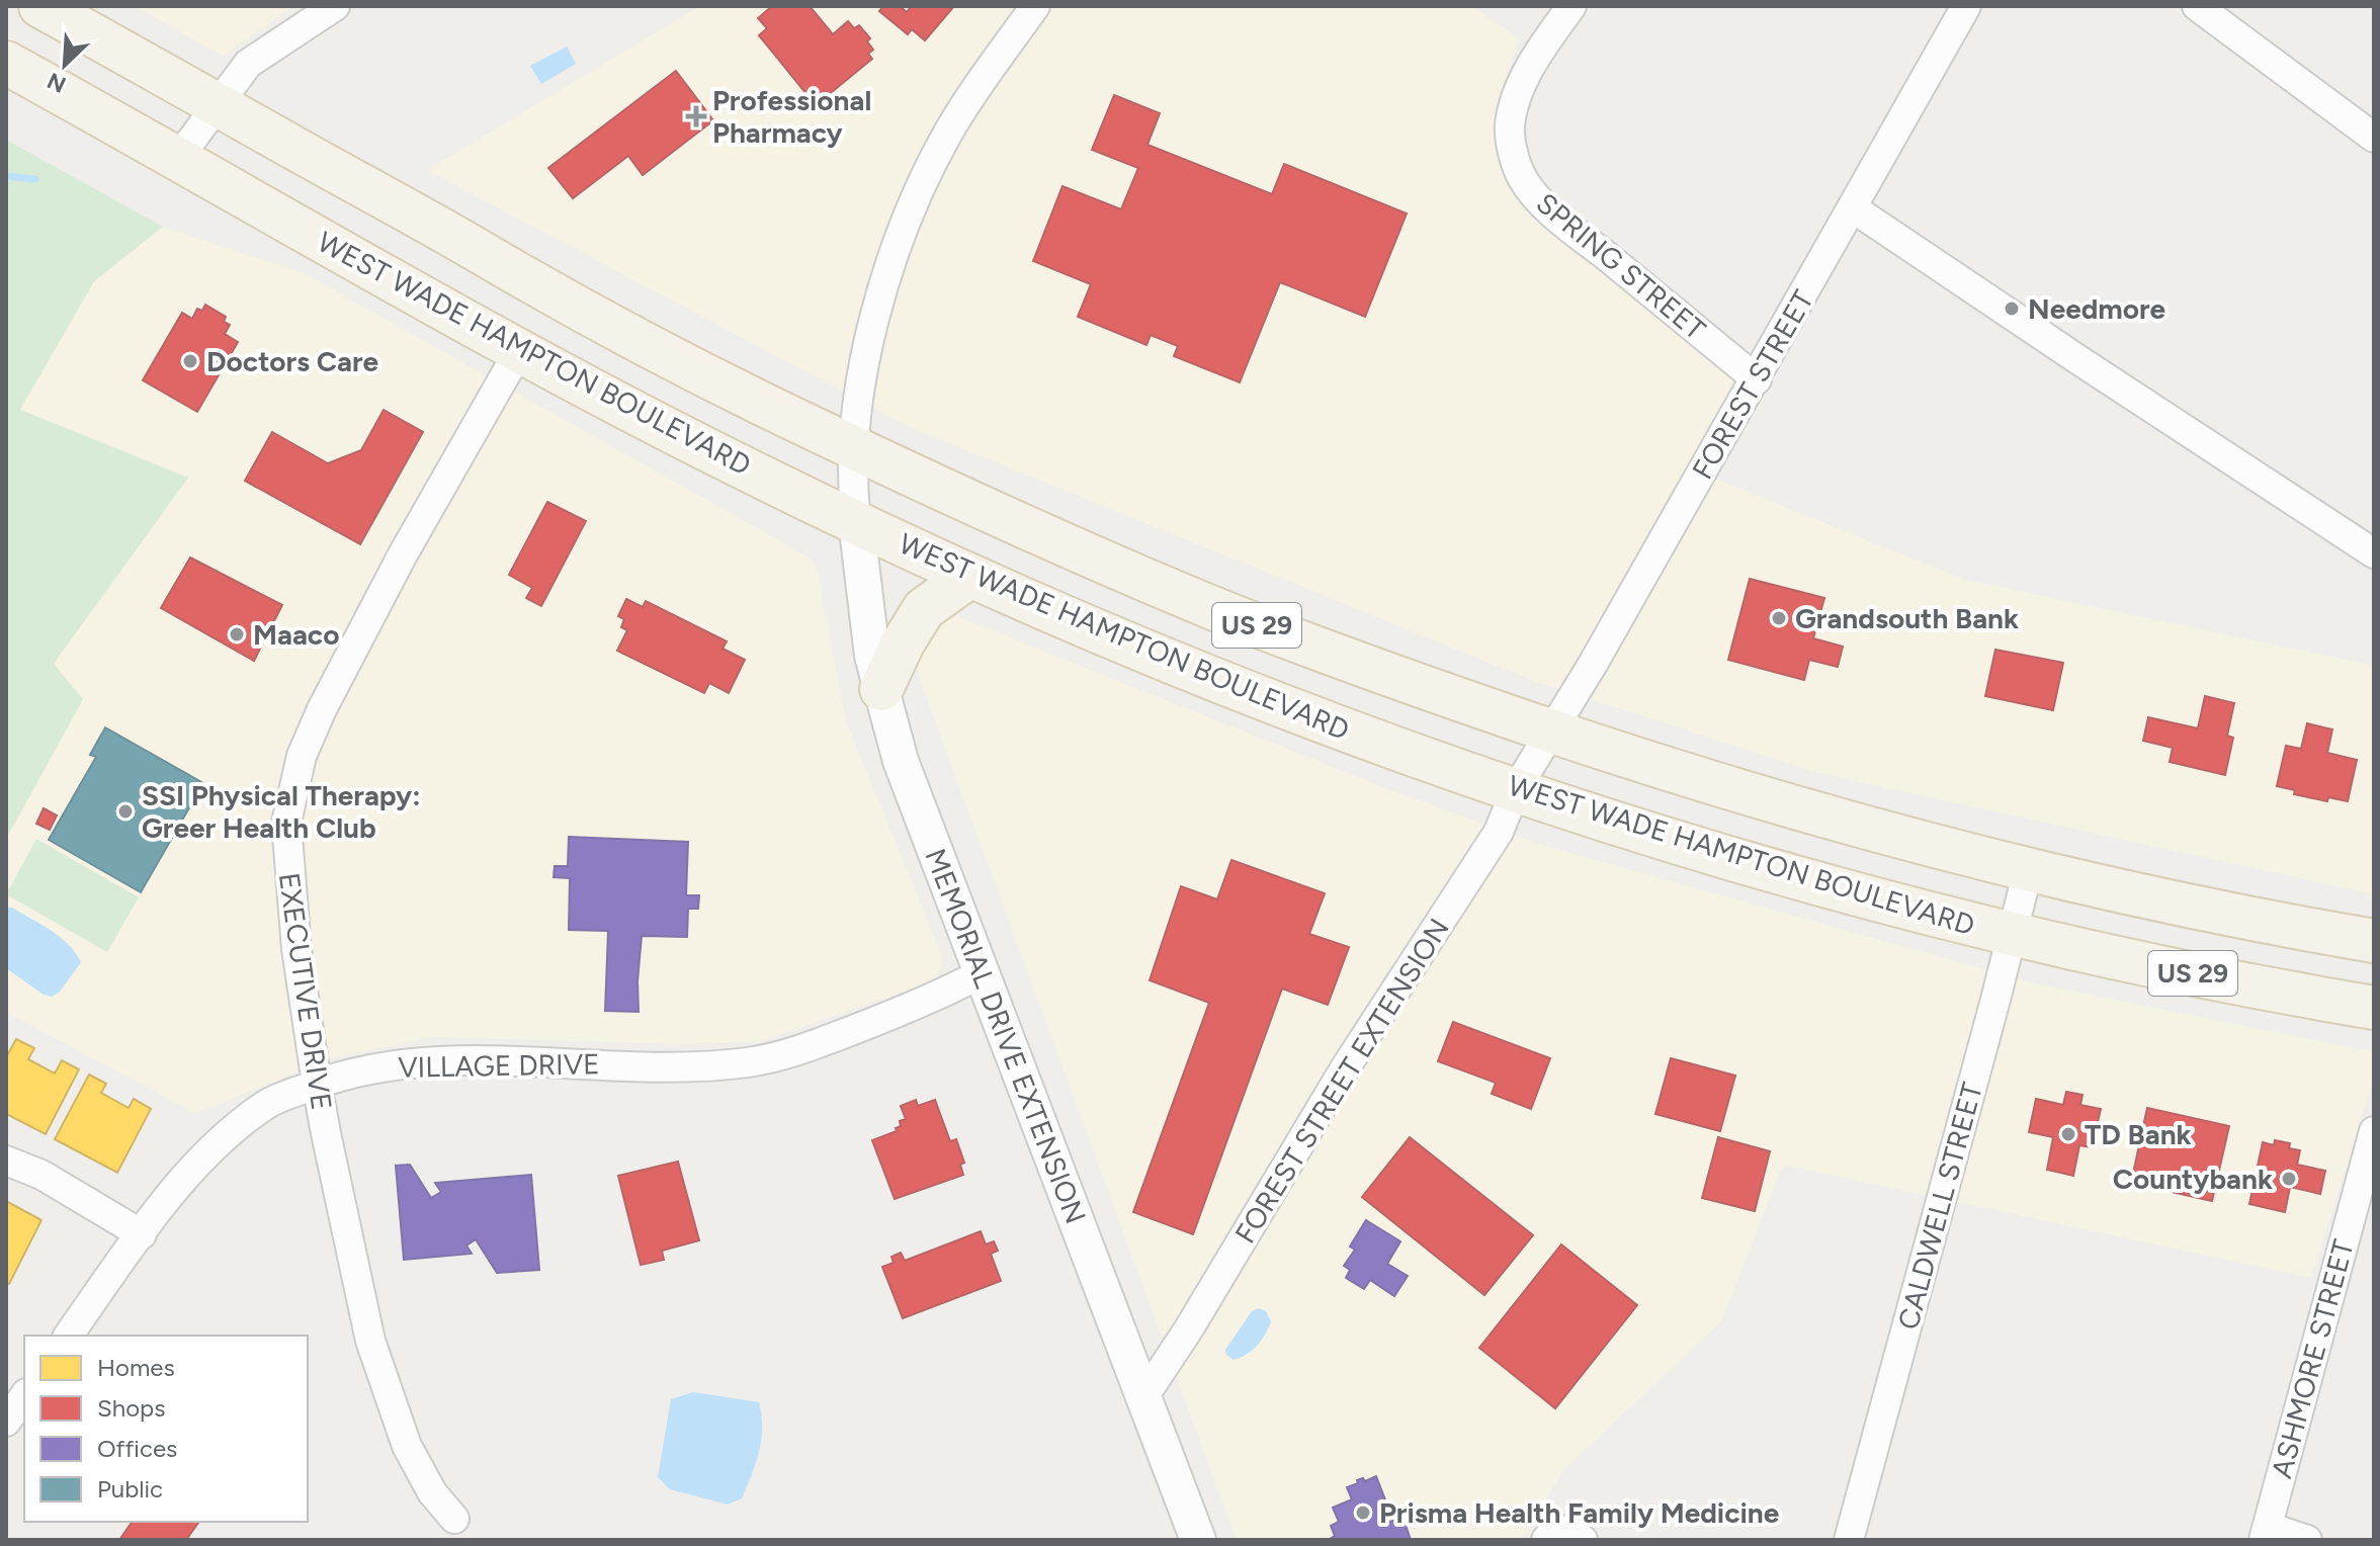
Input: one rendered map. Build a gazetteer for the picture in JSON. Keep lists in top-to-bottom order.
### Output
{
  "streets": {
    "main road": ["WEST WADE HAMPTON BOULEVARD", "US 29"],
    "street": [
      "SPRING STREET",
      "FOREST STREET",
      "EXECUTIVE DRIVE",
      "MEMORIAL DRIVE EXTENSION",
      "VILLAGE DRIVE",
      "FOREST STREET EXTENSION",
      "CALDWELL STREET",
      "ASHMORE STREET"
    ]
  },
  "crossings": [
    ["SPRING STREET", "FOREST STREET"],
    ["WEST WADE HAMPTON BOULEVARD", "FOREST STREET"],
    ["WEST WADE HAMPTON BOULEVARD", "EXECUTIVE DRIVE"],
    ["WEST WADE HAMPTON BOULEVARD", "MEMORIAL DRIVE EXTENSION"],
    ["WEST WADE HAMPTON BOULEVARD", "FOREST STREET EXTENSION"],
    ["WEST WADE HAMPTON BOULEVARD", "CALDWELL STREET"],
    ["FOREST STREET", "FOREST STREET EXTENSION"],
    ["EXECUTIVE DRIVE", "VILLAGE DRIVE"],
    ["MEMORIAL DRIVE EXTENSION", "VILLAGE DRIVE"],
    ["MEMORIAL DRIVE EXTENSION", "FOREST STREET EXTENSION"]
  ],
  "places": {
    "health": ["Professional Pharmacy"],
    "other": [
      "Needmore",
      "Doctors Care",
      "Grandsouth Bank",
      "Maaco",
      "SSI Physical Therapy: Greer Health Club",
      "TD Bank",
      "Countybank",
      "Prisma Health Family Medicine"
    ]
  },
  "legend": [
    "Homes",
    "Shops",
    "Offices",
    "Public"
  ],
  "north": "bottom left"
}
